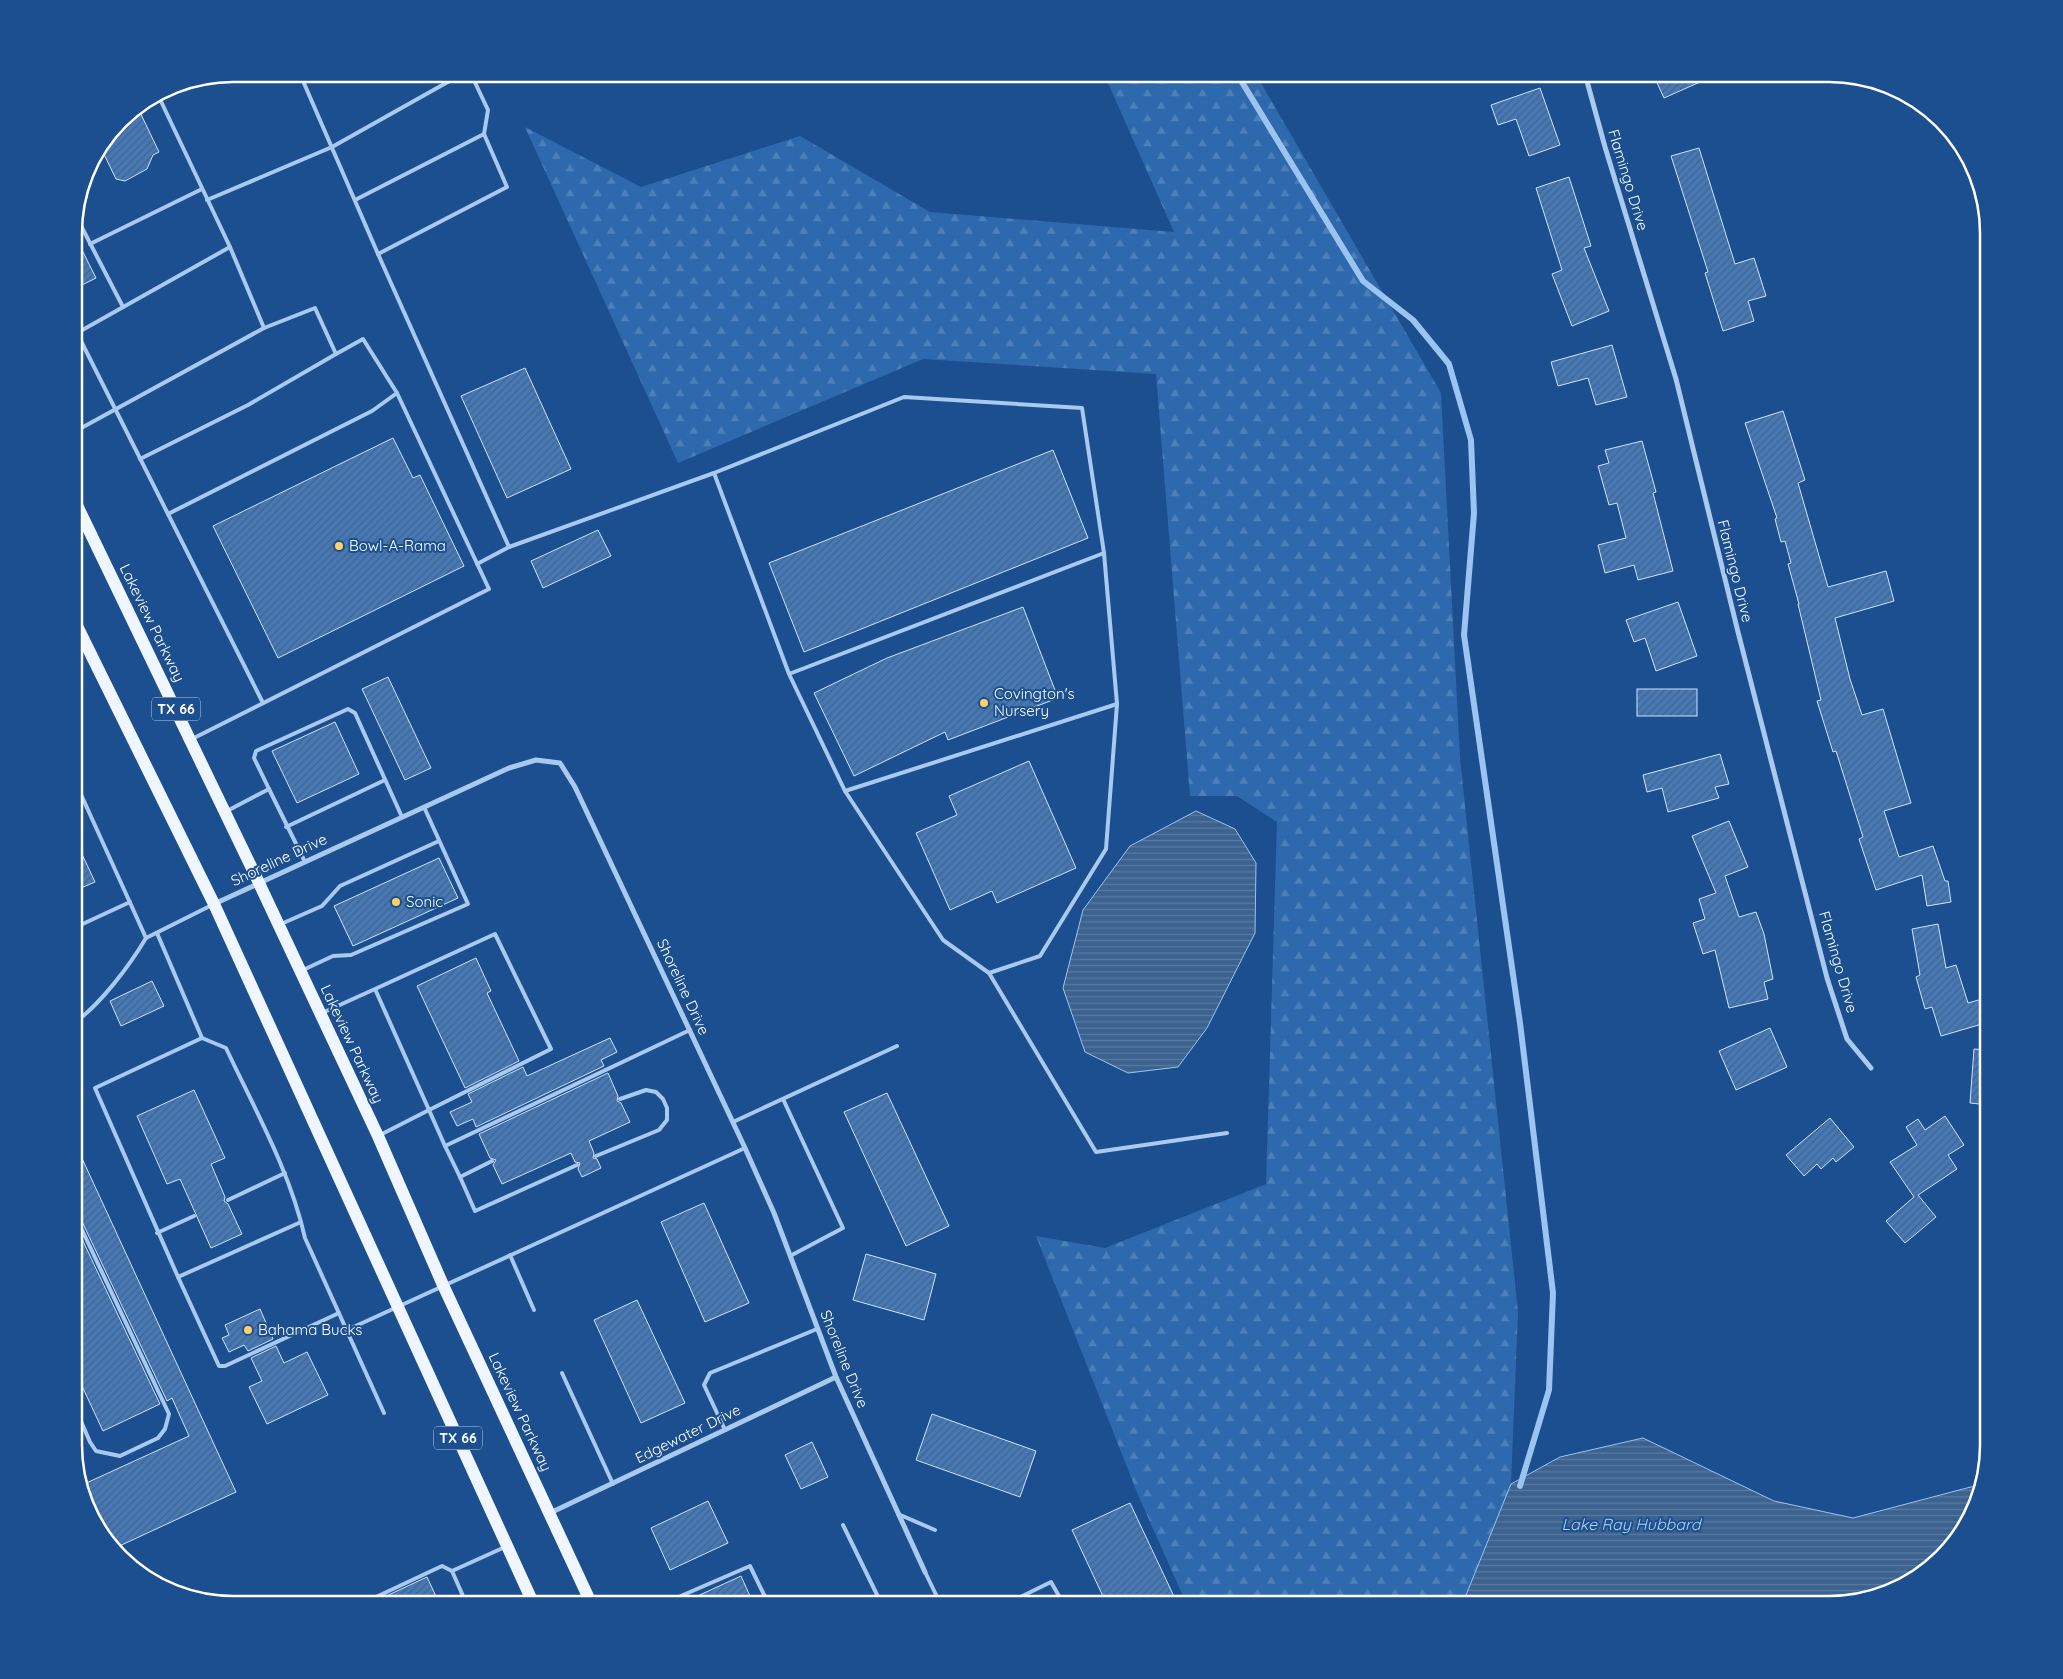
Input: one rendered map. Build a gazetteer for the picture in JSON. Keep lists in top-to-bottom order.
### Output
{
  "streets": {
    "main road": ["Lakeview Parkway", "TX 66"],
    "street": ["Flamingo Drive", "Shoreline Drive", "Edgewater Drive"]
  },
  "crossings": [
    ["Lakeview Parkway", "Shoreline Drive"],
    ["Lakeview Parkway", "Edgewater Drive"],
    ["TX 66", "Shoreline Drive"],
    ["Shoreline Drive", "Edgewater Drive"]
  ],
  "water": ["Lake Ray Hubbard"],
  "places": [
    "Bowl-A-Rama",
    "Covington's Nursery",
    "Sonic",
    "Bahama Bucks"
  ]
}
